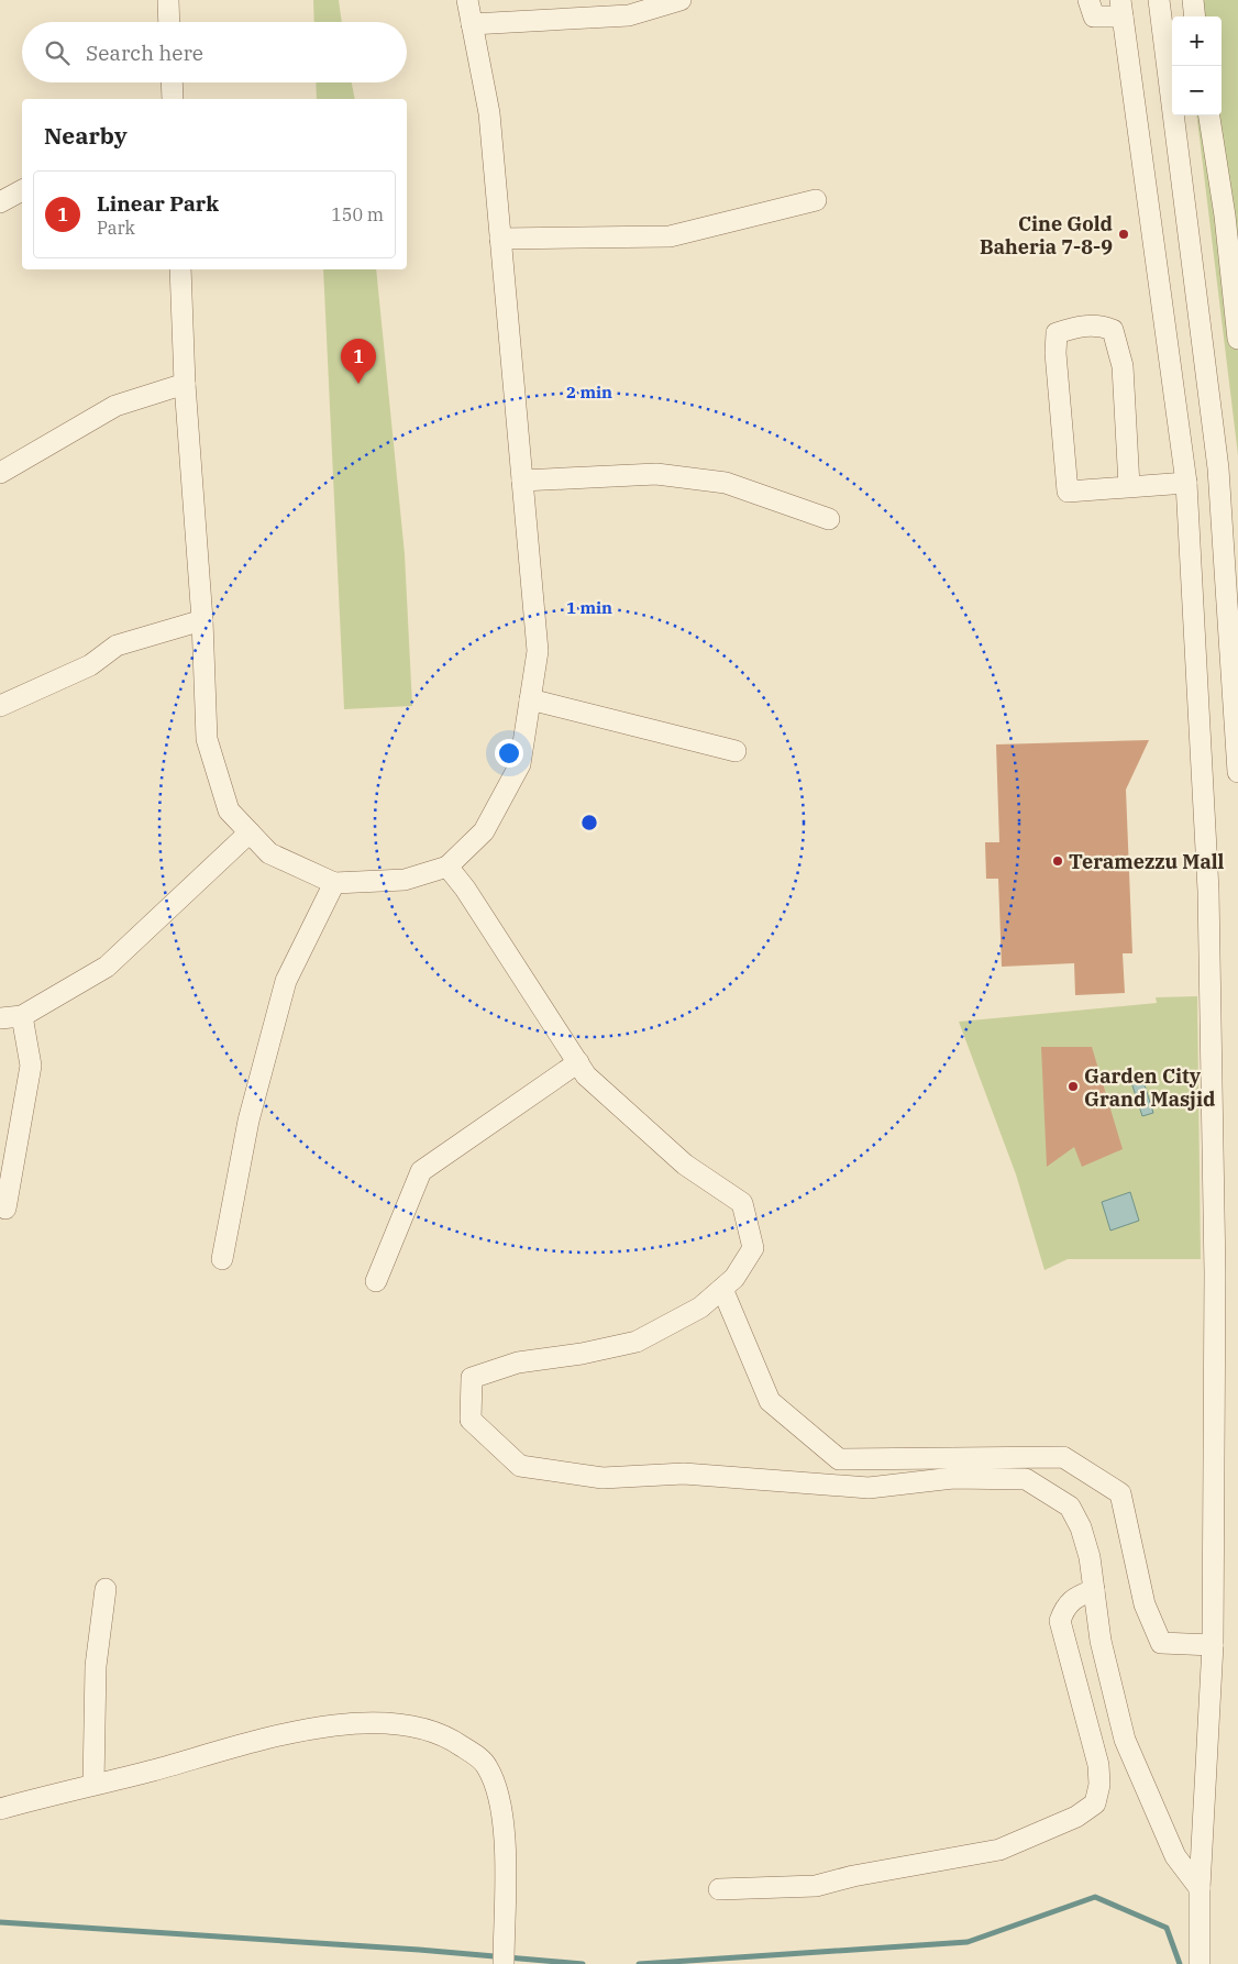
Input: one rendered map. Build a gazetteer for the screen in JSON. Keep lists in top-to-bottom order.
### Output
{
  "places": ["Cine Gold Baheria 7-8-9", "Teramezzu Mall", "Garden City Grand Masjid"],
  "page": {
    "map_buttons": ["+", "−"],
    "search": "Search here",
    "heading": "Nearby",
    "list": [
      {
        "mark": "1",
        "name": "Linear Park",
        "note": "Park",
        "value": "150 m"
      }
    ],
    "pins": "1"
  },
  "rings": ["2 min", "1 min"]
}
